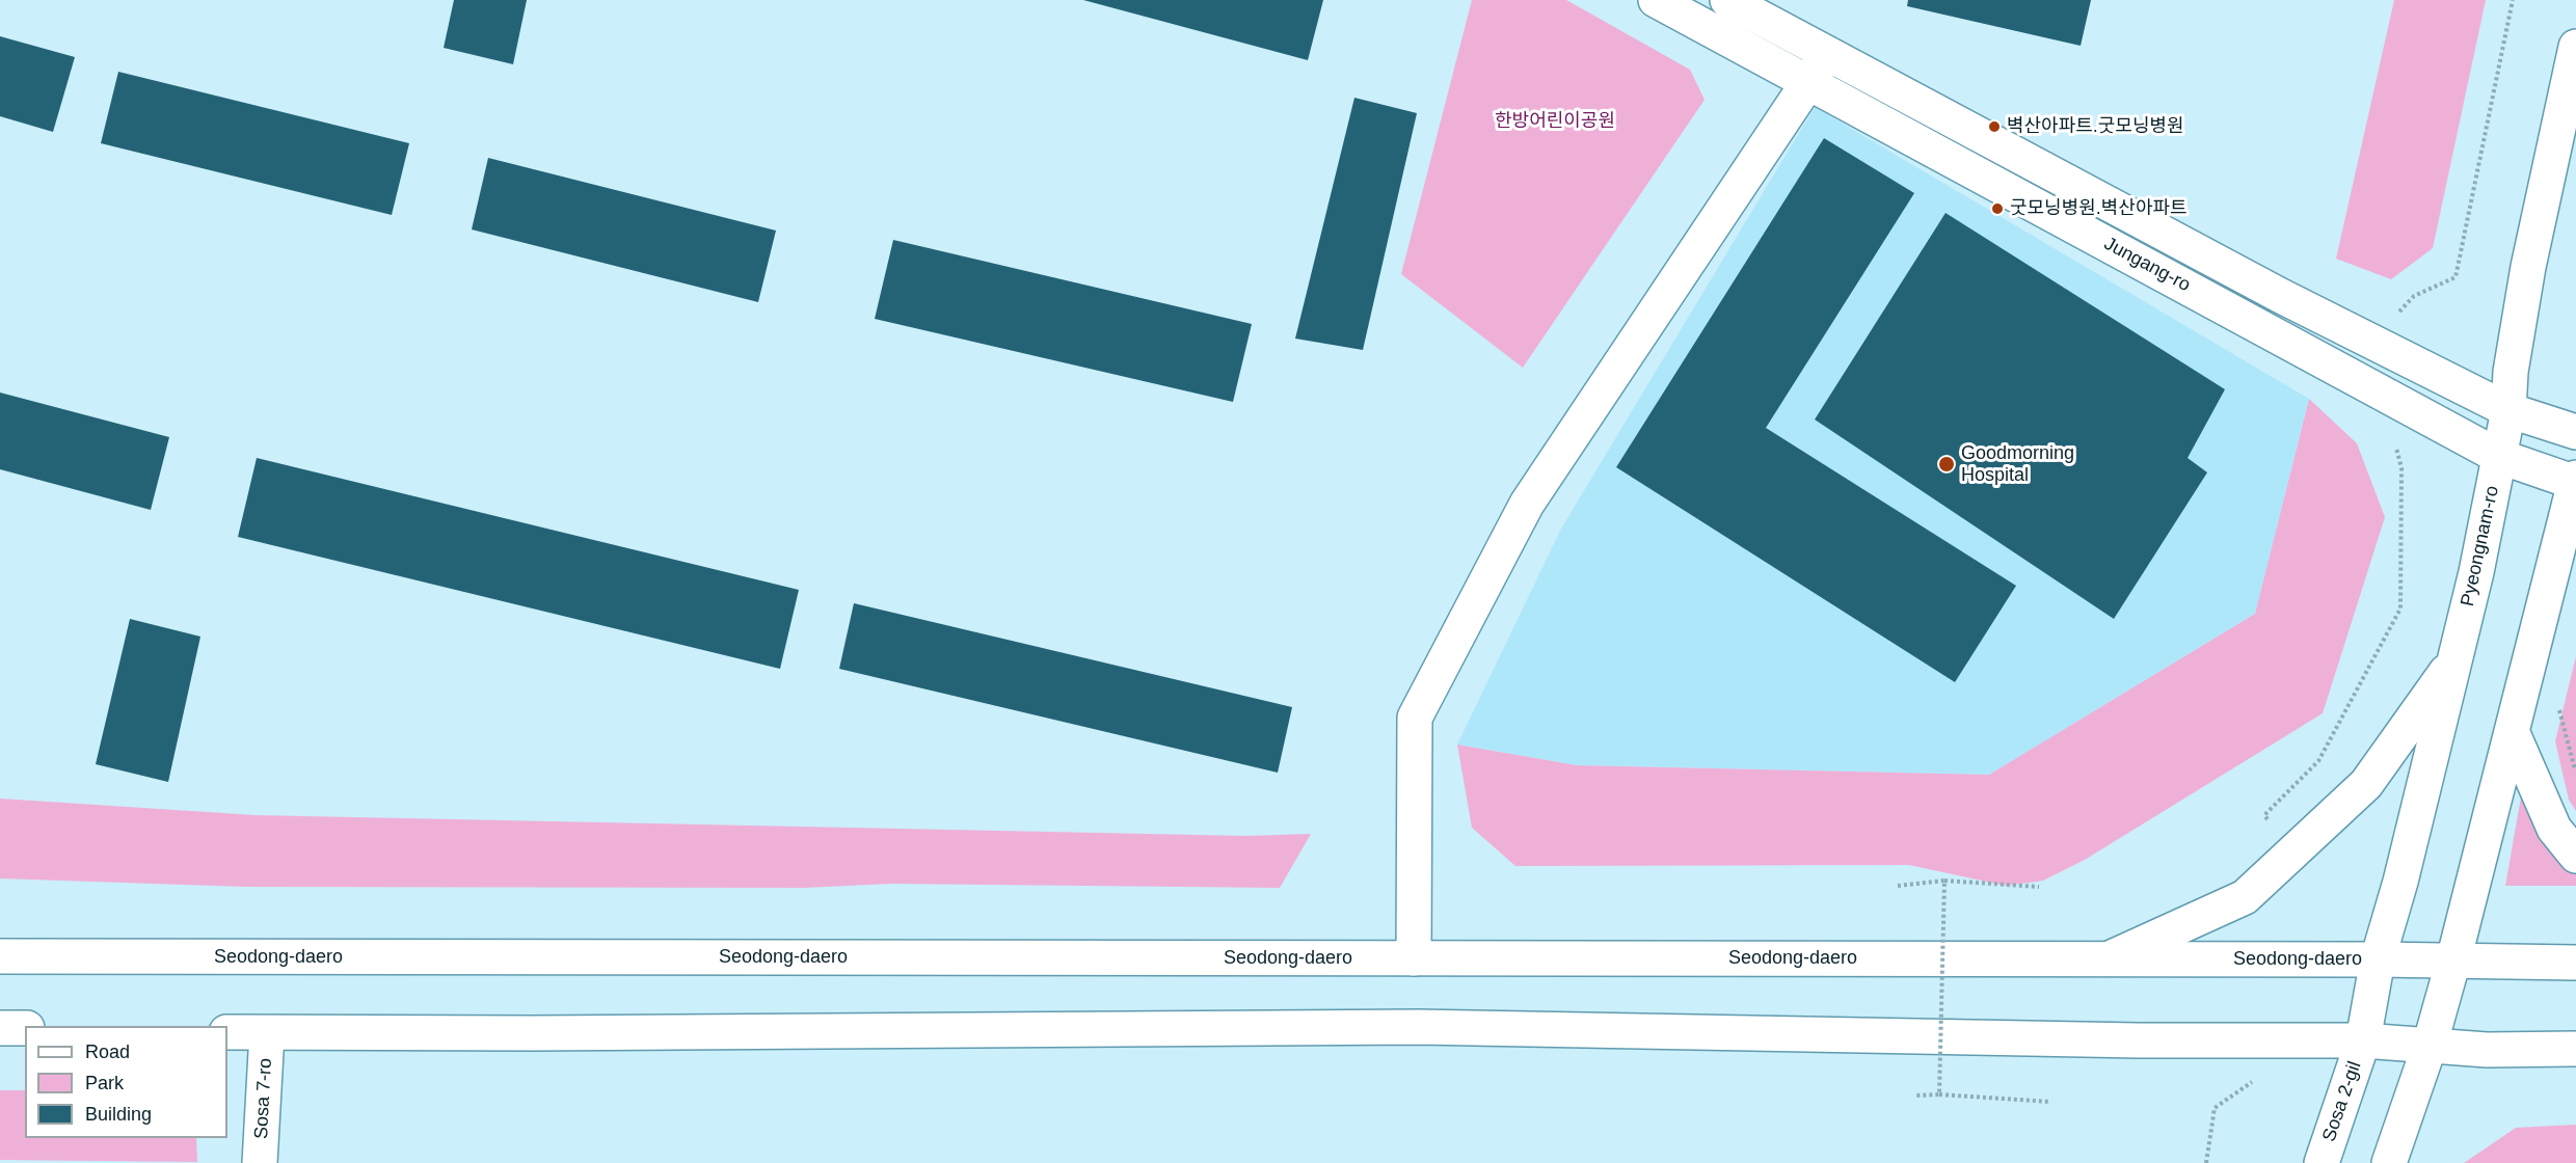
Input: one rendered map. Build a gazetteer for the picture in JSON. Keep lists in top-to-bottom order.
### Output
{
  "streets": {
    "main road": [
      "Jungang-ro",
      "Pyeongnam-ro",
      "Seodong-daero",
      "Sosa 7-ro",
      "Sosa 2-gil"
    ]
  },
  "crossings": [
    ["Jungang-ro", "Pyeongnam-ro"],
    ["Pyeongnam-ro", "Seodong-daero"],
    ["Pyeongnam-ro", "Sosa 2-gil"]
  ],
  "parks": ["한방어린이공원"],
  "places": ["벽산아파트.굿모닝병원", "굿모닝병원.벽산아파트", "Goodmorning Hospital"],
  "legend": ["Road", "Park", "Building"]
}
